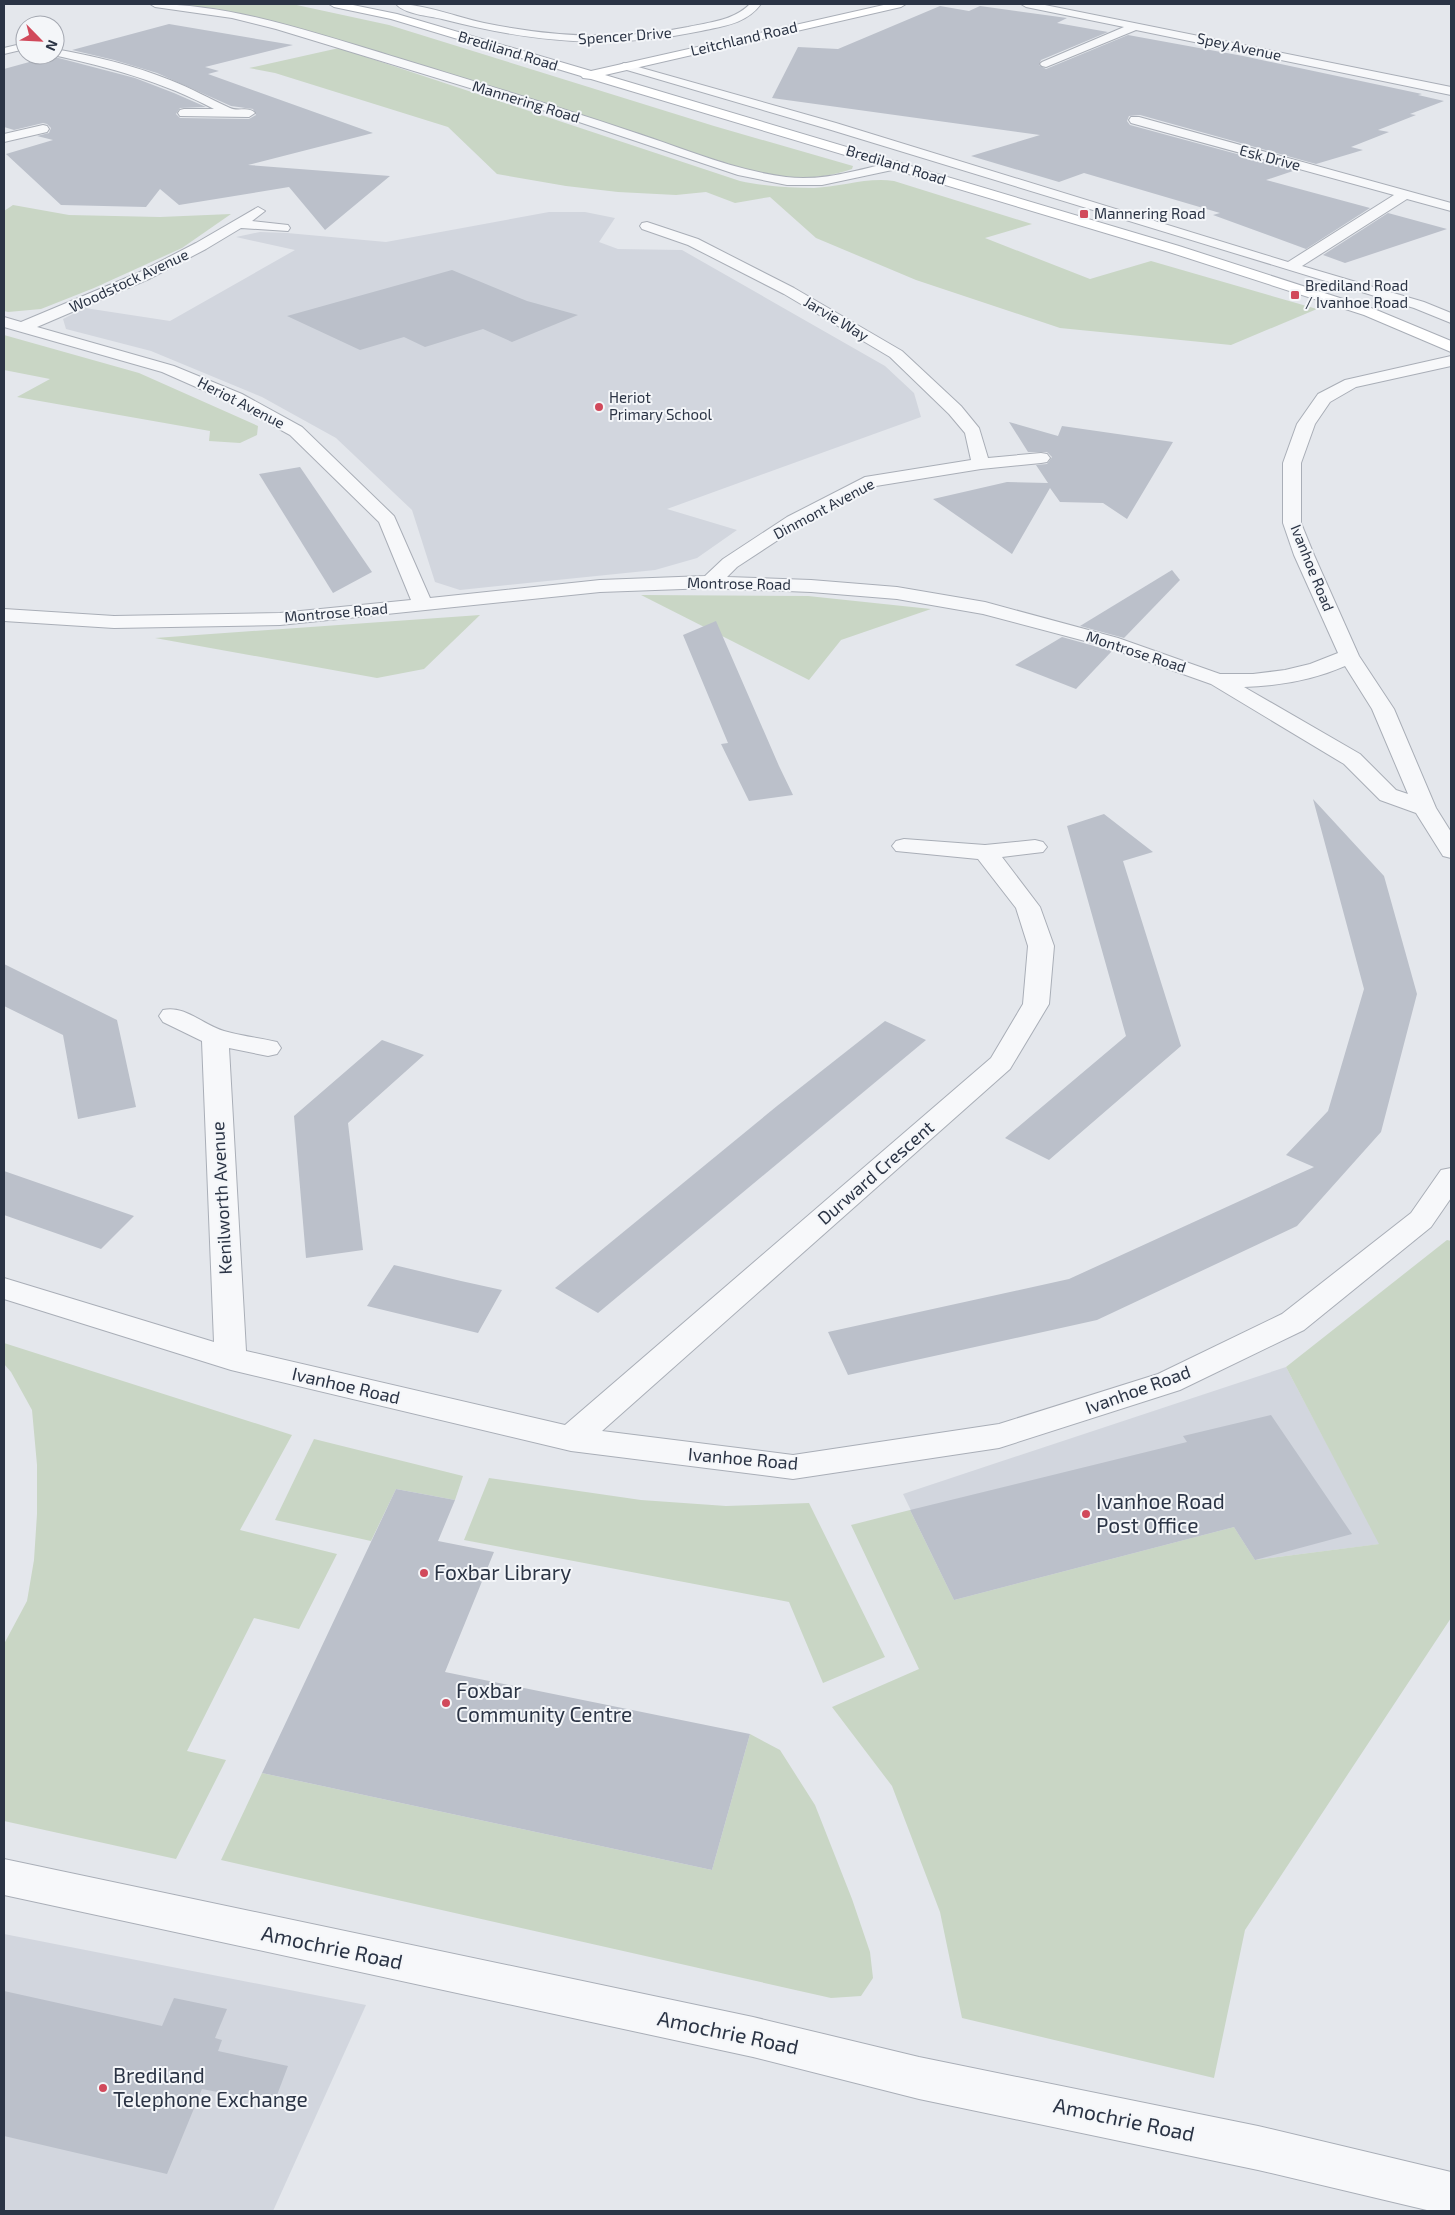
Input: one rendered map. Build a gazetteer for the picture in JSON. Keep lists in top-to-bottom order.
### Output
{
  "streets": {
    "street": [
      "Spencer Drive",
      "Leitchland Road",
      "Spey Avenue",
      "Brediland Road",
      "Mannering Road",
      "Esk Drive",
      "Woodstock Avenue",
      "Jarvie Way",
      "Heriot Avenue",
      "Dinmont Avenue",
      "Ivanhoe Road",
      "Montrose Road",
      "Durward Crescent",
      "Kenilworth Avenue",
      "Amochrie Road"
    ]
  },
  "crossings": [
    ["Leitchland Road", "Brediland Road"],
    ["Brediland Road", "Mannering Road"],
    ["Woodstock Avenue", "Heriot Avenue"],
    ["Jarvie Way", "Dinmont Avenue"],
    ["Heriot Avenue", "Montrose Road"],
    ["Dinmont Avenue", "Montrose Road"],
    ["Ivanhoe Road", "Montrose Road"],
    ["Ivanhoe Road", "Durward Crescent"],
    ["Ivanhoe Road", "Kenilworth Avenue"]
  ],
  "places": {
    "transit": ["Mannering Road", "Brediland Road / Ivanhoe Road"],
    "other": [
      "Heriot Primary School",
      "Ivanhoe Road Post Office",
      "Foxbar Library",
      "Foxbar Community Centre",
      "Brediland Telephone Exchange"
    ]
  },
  "north": "bottom right"
}
